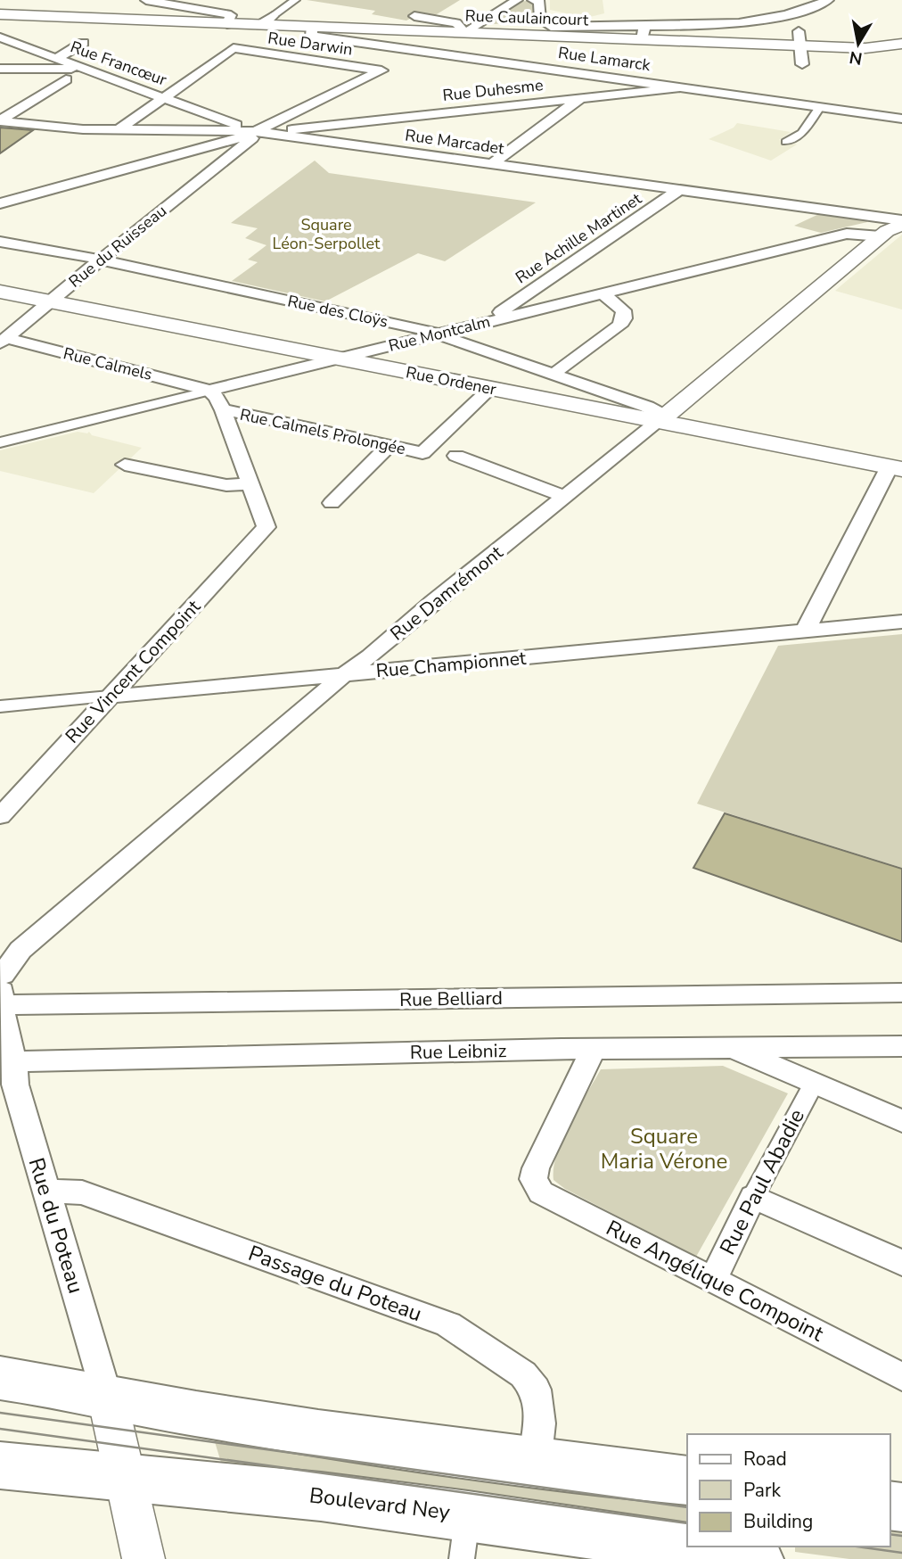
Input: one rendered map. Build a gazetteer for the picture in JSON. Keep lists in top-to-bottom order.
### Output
{
  "streets": {
    "main road": ["Rue Ordener", "Boulevard Ney"],
    "street": [
      "Rue Caulaincourt",
      "Rue Darwin",
      "Rue Lamarck",
      "Rue Francœur",
      "Rue Duhesme",
      "Rue Marcadet",
      "Rue Achille Martinet",
      "Rue du Ruisseau",
      "Rue des Cloÿs",
      "Rue Montcalm",
      "Rue Calmels",
      "Rue Calmels Prolongée",
      "Rue Damrémont",
      "Rue Championnet",
      "Rue Vincent Compoint",
      "Rue Belliard",
      "Rue Leibniz",
      "Rue Paul Abadie",
      "Rue du Poteau",
      "Rue Angélique Compoint",
      "Passage du Poteau"
    ]
  },
  "crossings": [
    ["Rue Caulaincourt", "Rue Lamarck"],
    ["Rue Darwin", "Rue Francœur"],
    ["Rue Darwin", "Rue Duhesme"],
    ["Rue Darwin", "Rue Marcadet"],
    ["Rue Darwin", "Rue du Ruisseau"],
    ["Rue Lamarck", "Rue Duhesme"],
    ["Rue Francœur", "Rue Duhesme"],
    ["Rue Francœur", "Rue Marcadet"],
    ["Rue Francœur", "Rue du Ruisseau"],
    ["Rue Duhesme", "Rue Marcadet"],
    ["Rue Duhesme", "Rue du Ruisseau"],
    ["Rue Marcadet", "Rue Achille Martinet"],
    ["Rue Marcadet", "Rue du Ruisseau"],
    ["Rue Marcadet", "Rue Damrémont"],
    ["Rue Achille Martinet", "Rue Montcalm"],
    ["Rue du Ruisseau", "Rue des Cloÿs"],
    ["Rue du Ruisseau", "Rue Calmels"],
    ["Rue du Ruisseau", "Rue Ordener"],
    ["Rue des Cloÿs", "Rue Montcalm"],
    ["Rue des Cloÿs", "Rue Ordener"],
    ["Rue des Cloÿs", "Rue Damrémont"],
    ["Rue Montcalm", "Rue Calmels"],
    ["Rue Montcalm", "Rue Ordener"],
    ["Rue Montcalm", "Rue Damrémont"],
    ["Rue Ordener", "Rue Calmels Prolongée"],
    ["Rue Ordener", "Rue Damrémont"],
    ["Rue Damrémont", "Rue Championnet"],
    ["Rue Damrémont", "Rue du Poteau"],
    ["Rue Championnet", "Rue Vincent Compoint"],
    ["Rue Belliard", "Rue du Poteau"],
    ["Rue Leibniz", "Rue du Poteau"],
    ["Rue Leibniz", "Rue Angélique Compoint"],
    ["Rue Paul Abadie", "Rue Angélique Compoint"],
    ["Rue du Poteau", "Passage du Poteau"],
    ["Rue du Poteau", "Boulevard Ney"]
  ],
  "parks": ["Square Léon-Serpollet", "Square Maria Vérone"],
  "legend": ["Road", "Park", "Building"],
  "north": "bottom"
}
